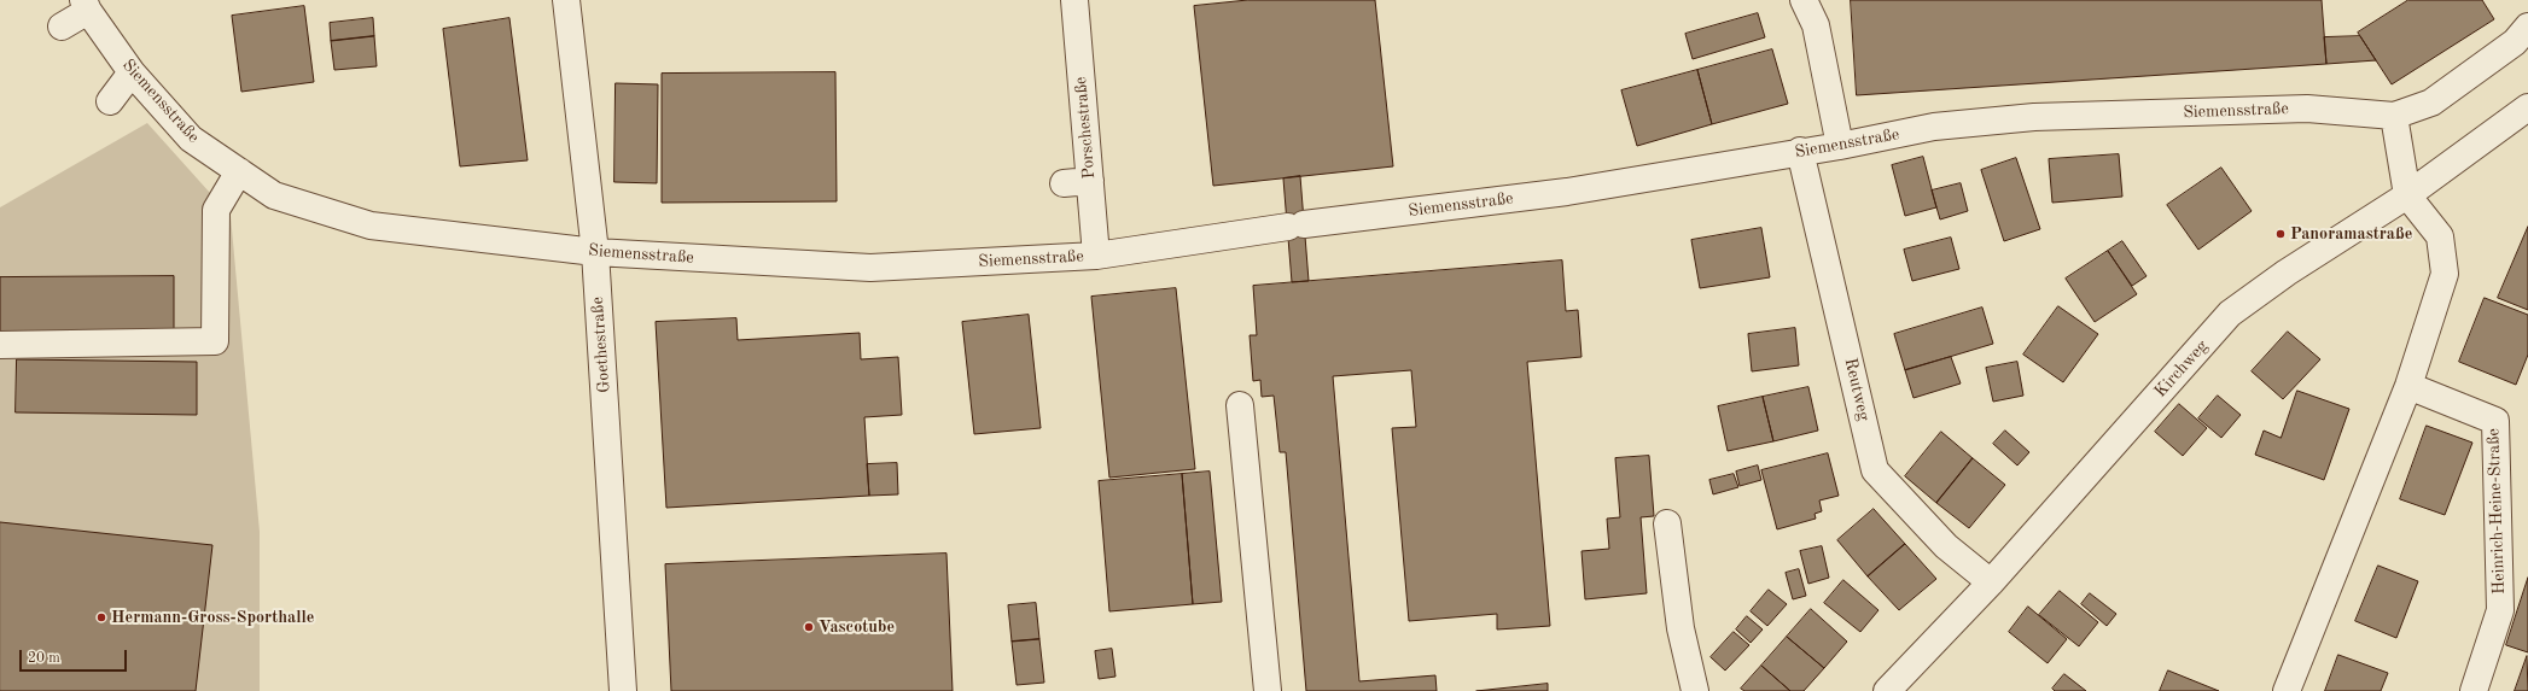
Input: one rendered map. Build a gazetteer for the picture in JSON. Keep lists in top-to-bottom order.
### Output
{
  "streets": {
    "street": [
      "Siemensstraße",
      "Porschestraße",
      "Goethestraße",
      "Kirchweg",
      "Reutweg",
      "Heinrich-Heine-Straße"
    ]
  },
  "crossings": [
    ["Siemensstraße", "Porschestraße"],
    ["Siemensstraße", "Goethestraße"],
    ["Siemensstraße", "Reutweg"],
    ["Kirchweg", "Reutweg"]
  ],
  "places": ["Panoramastraße", "Hermann-Gross-Sporthalle", "Vascotube"],
  "scale_bar": "20 m"
}
